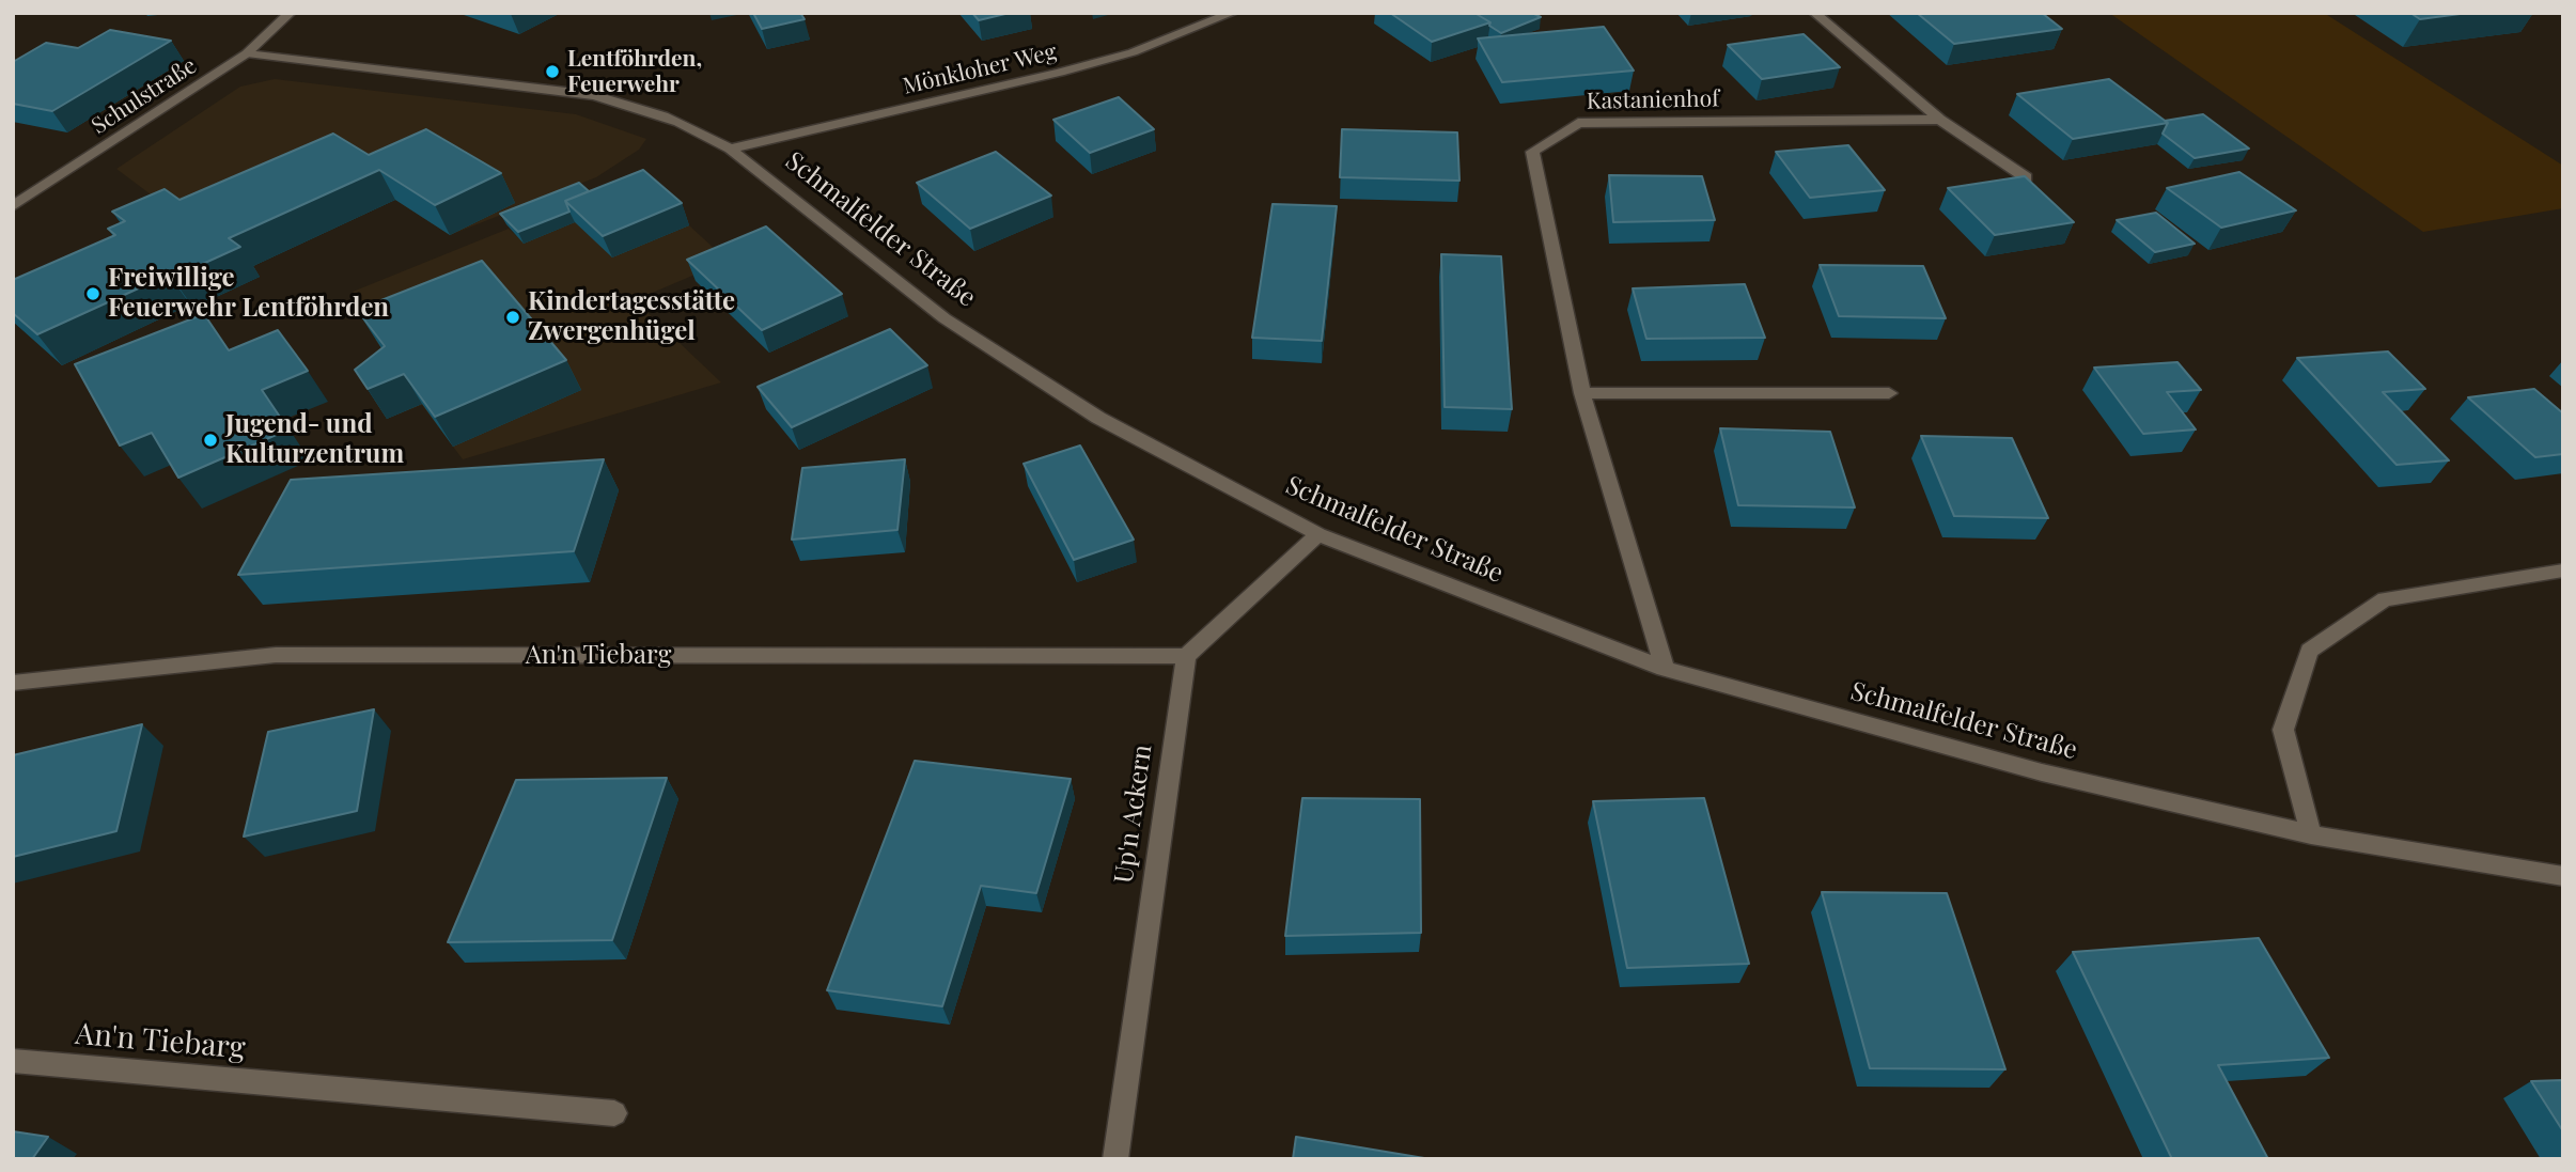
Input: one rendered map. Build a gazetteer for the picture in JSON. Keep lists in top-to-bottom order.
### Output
{
  "streets": {
    "street": [
      "Mönkloher Weg",
      "Schulstraße",
      "Kastanienhof",
      "Schmalfelder Straße",
      "An'n Tiebarg",
      "Up'n Ackern"
    ]
  },
  "crossings": [
    ["Mönkloher Weg", "Schmalfelder Straße"],
    ["Schulstraße", "Schmalfelder Straße"],
    ["Kastanienhof", "Schmalfelder Straße"],
    ["An'n Tiebarg", "Up'n Ackern"]
  ],
  "places": [
    "Lentföhrden, Feuerwehr",
    "Freiwillige Feuerwehr Lentföhrden",
    "Kindertagesstätte Zwergenhügel",
    "Jugend- und Kulturzentrum"
  ]
}
